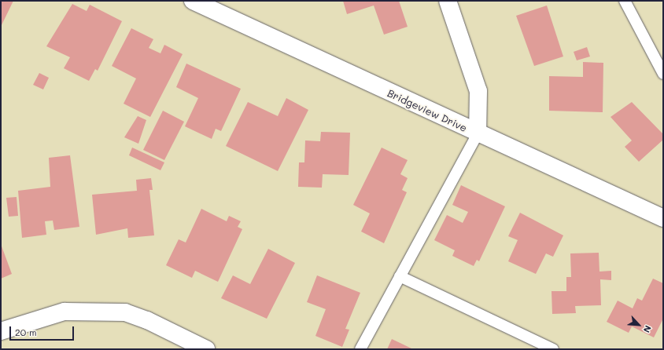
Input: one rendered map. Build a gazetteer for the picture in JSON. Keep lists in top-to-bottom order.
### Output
{
  "streets": {
    "street": ["Bridgeview Drive"]
  },
  "scale_bar": "20 m",
  "north": "bottom right"
}
